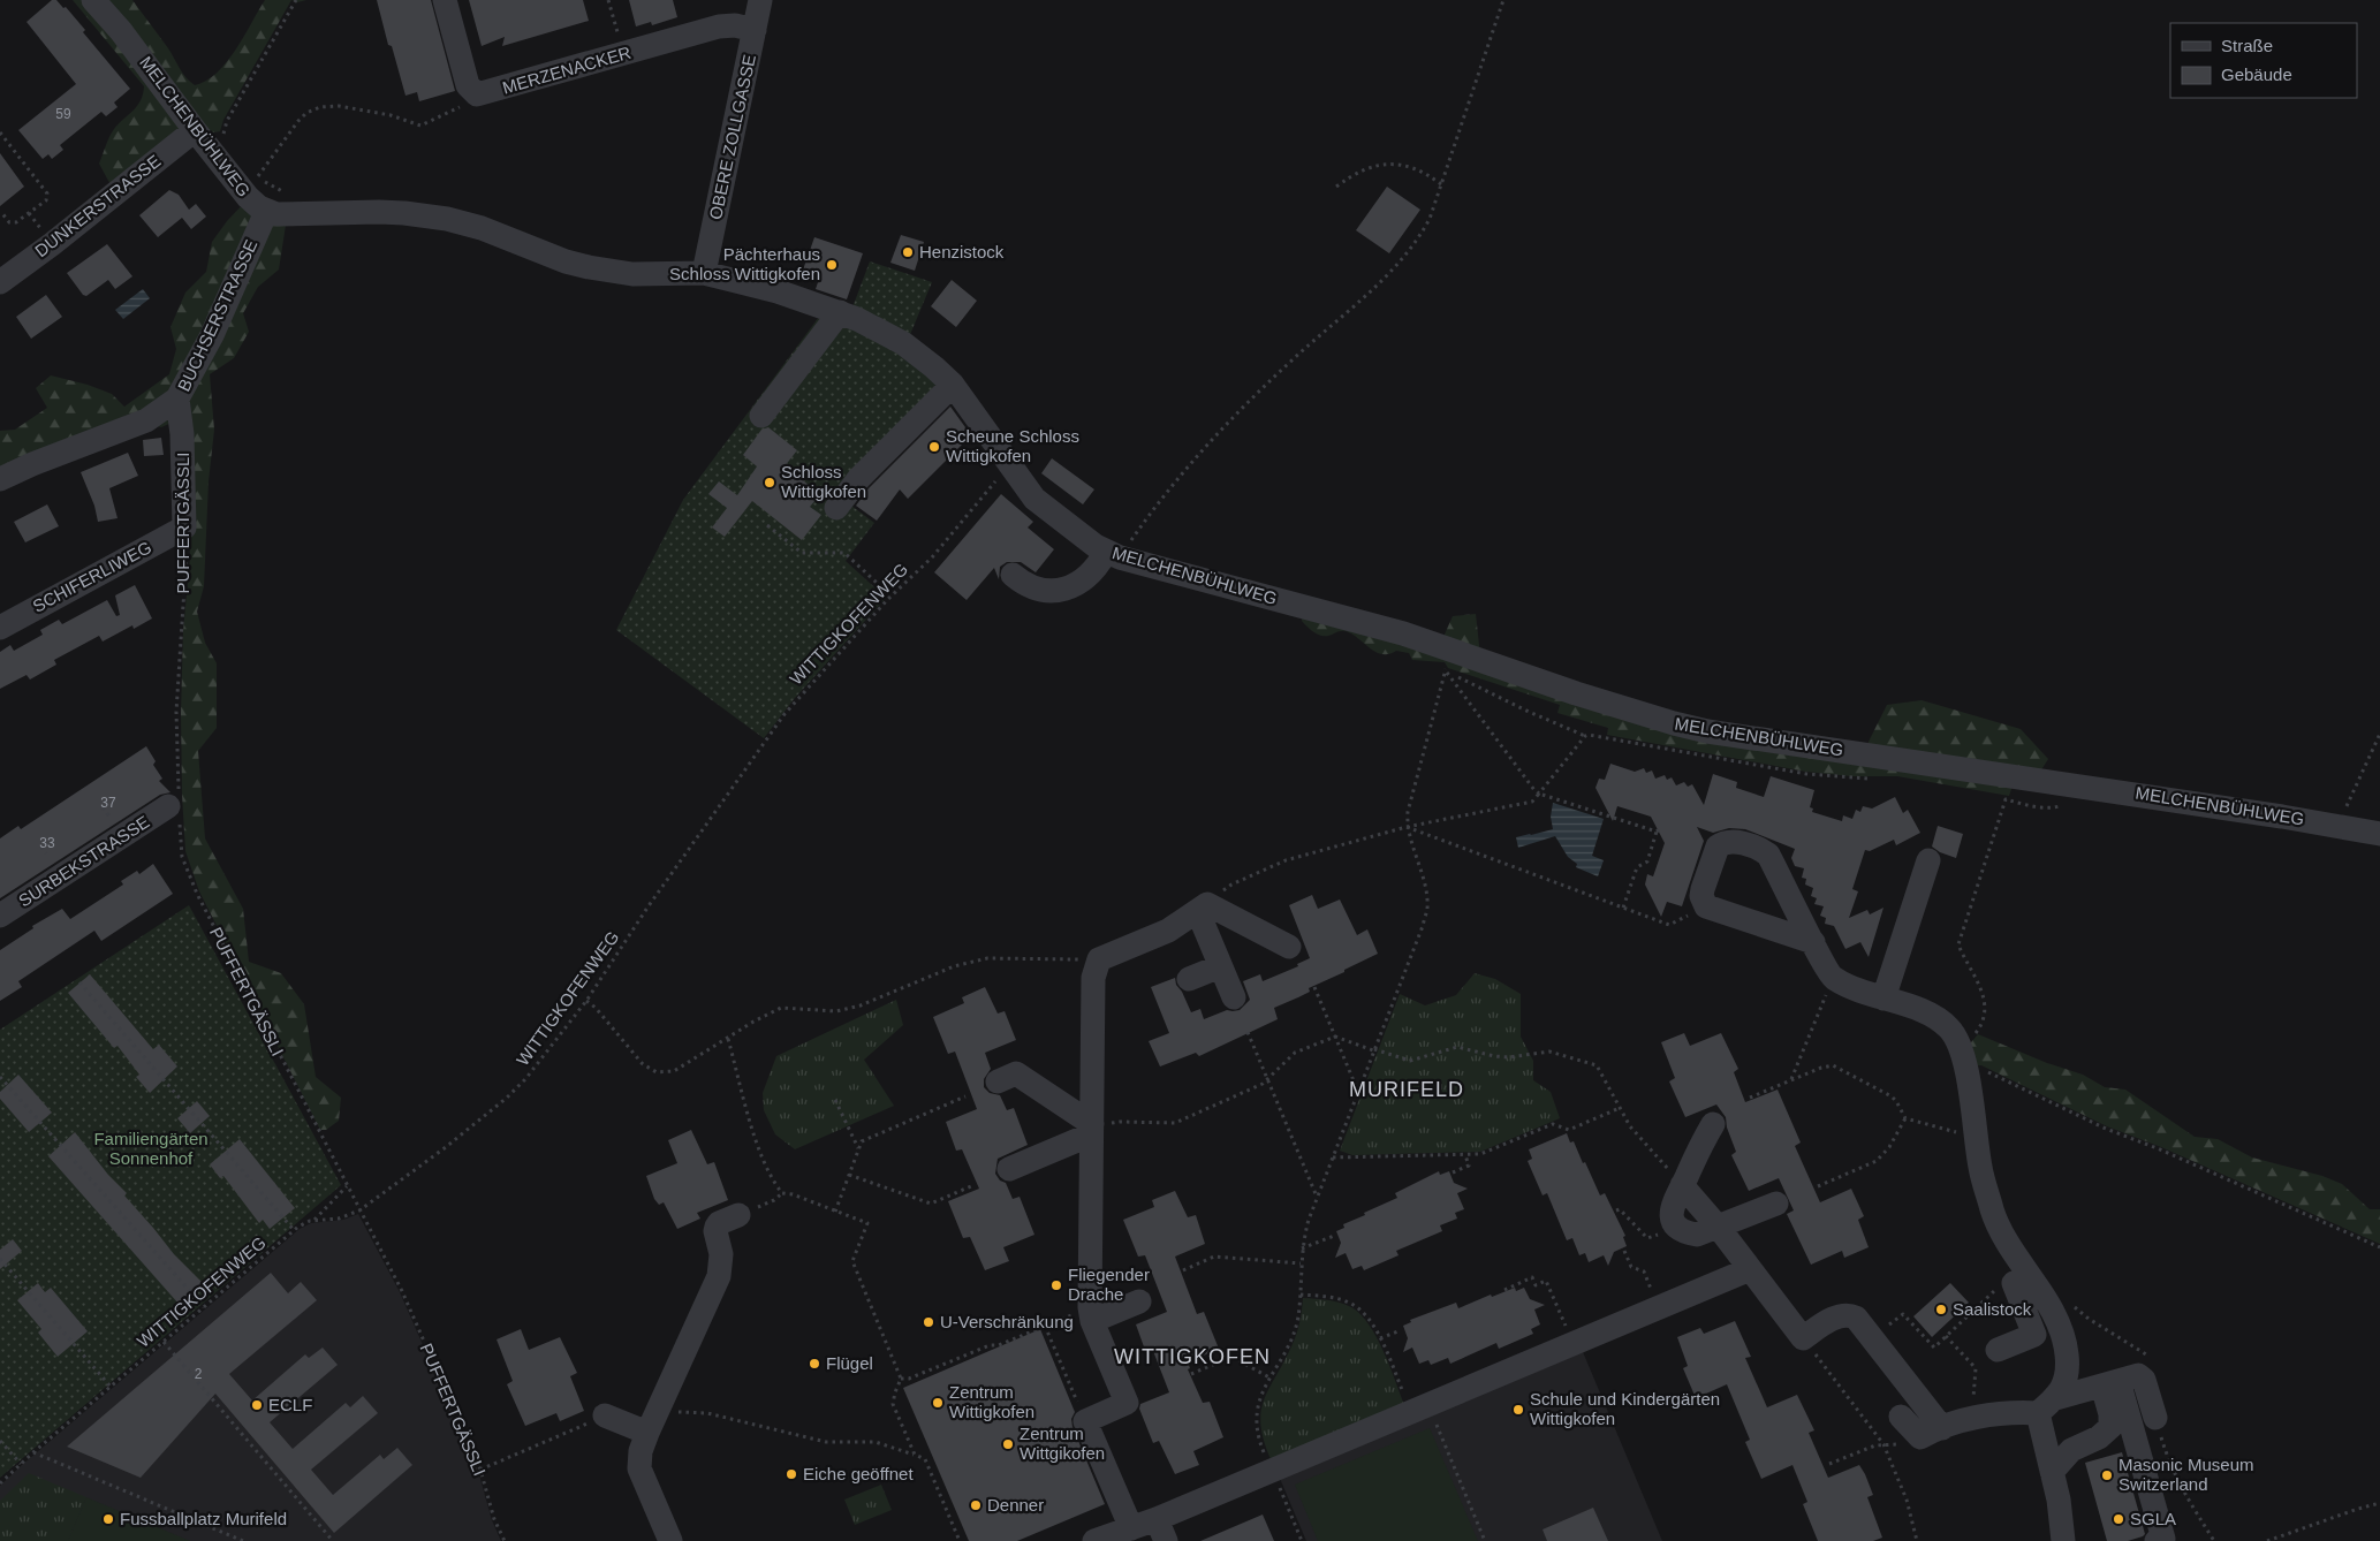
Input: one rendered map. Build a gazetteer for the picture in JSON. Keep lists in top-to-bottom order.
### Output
{
  "streets": {
    "street": [
      "MERZENACKER",
      "MELCHENBÜHLWEG",
      "OBERE ZOLLGASSE",
      "DUNKERSTRASSE",
      "BUCHSERSTRASSE",
      "PUFFERTGÄSSLI",
      "SCHIFERLIWEG",
      "SURBEKSTRASSE"
    ],
    "path": ["WITTIGKOFENWEG"]
  },
  "crossings": [
    ["MERZENACKER", "OBERE ZOLLGASSE"],
    ["MELCHENBÜHLWEG", "OBERE ZOLLGASSE"],
    ["MELCHENBÜHLWEG", "DUNKERSTRASSE"],
    ["MELCHENBÜHLWEG", "BUCHSERSTRASSE"],
    ["MELCHENBÜHLWEG", "WITTIGKOFENWEG"],
    ["BUCHSERSTRASSE", "PUFFERTGÄSSLI"],
    ["PUFFERTGÄSSLI", "SCHIFERLIWEG"],
    ["PUFFERTGÄSSLI", "WITTIGKOFENWEG"],
    ["PUFFERTGÄSSLI", "SURBEKSTRASSE"]
  ],
  "districts": ["MURIFELD", "WITTIGKOFEN"],
  "parks": ["Familiengärten Sonnenhof"],
  "places": [
    "Henzistock",
    "Pächterhaus Schloss Wittigkofen",
    "Scheune Schloss Wittigkofen",
    "Schloss Wittigkofen",
    "Fliegender Drache",
    "Saalistock",
    "U-Verschränkung",
    "Flügel",
    "Zentrum Wittigkofen",
    "ECLF",
    "Schule und Kindergärten Wittigkofen",
    "Zentrum Wittgikofen",
    "Eiche geöffnet",
    "Masonic Museum Switzerland",
    "Denner",
    "Fussballplatz Murifeld",
    "SGLA"
  ],
  "house_numbers": [
    "59",
    "37",
    "33",
    "2"
  ],
  "legend": ["Straße", "Gebäude"]
}
